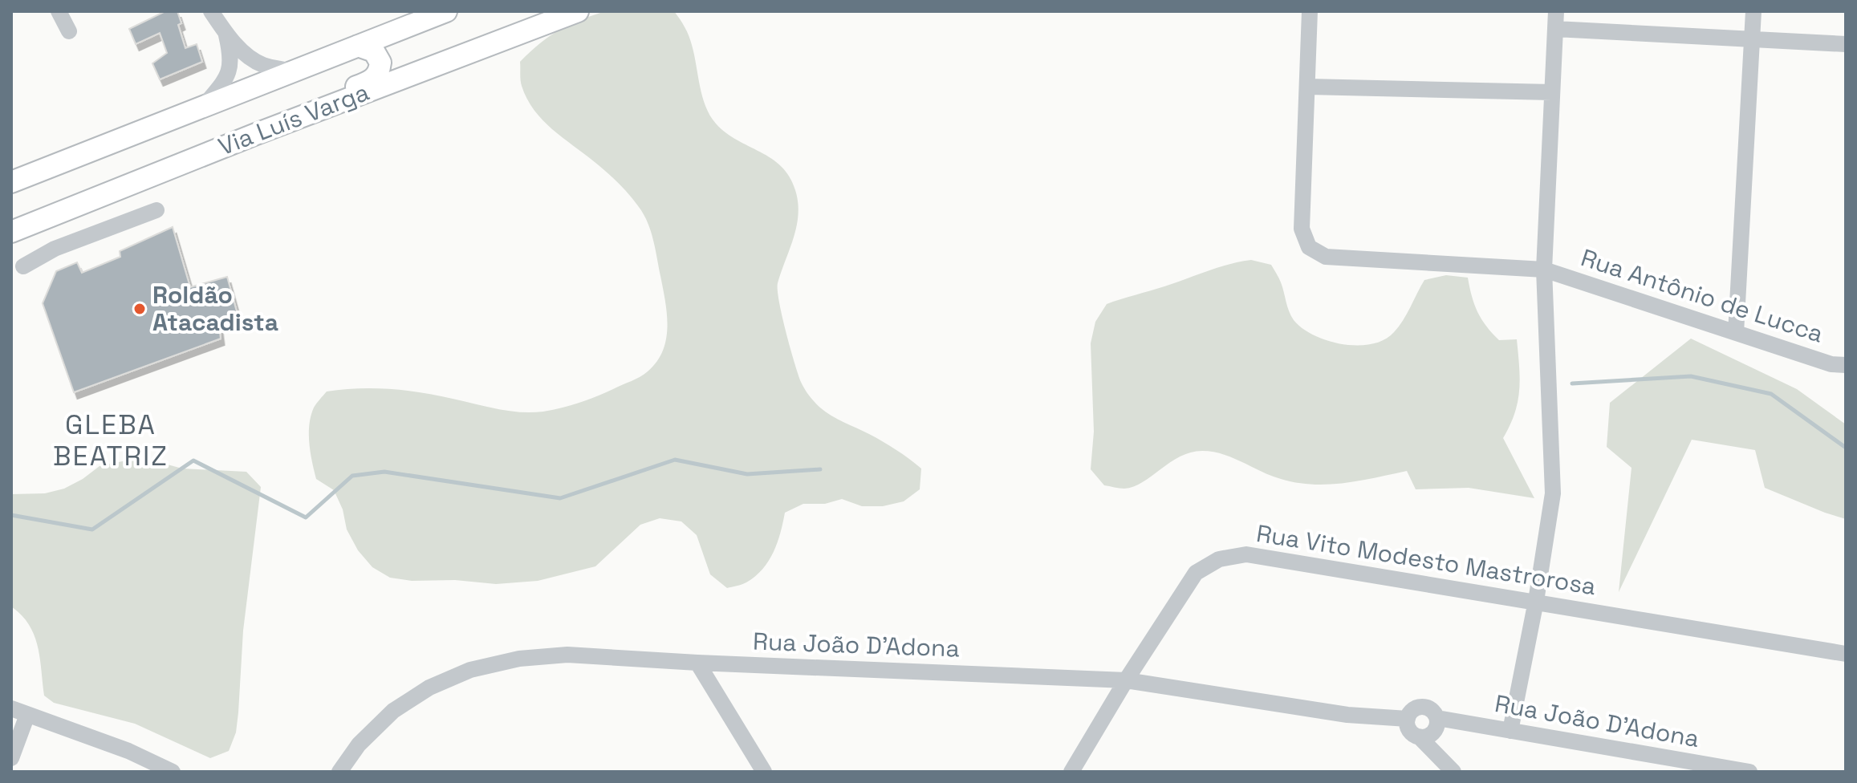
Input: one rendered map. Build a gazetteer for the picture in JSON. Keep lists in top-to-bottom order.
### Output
{
  "streets": {
    "main road": ["Via Luís Varga"],
    "street": ["Rua Antônio de Lucca", "Rua Vito Modesto Mastrorosa", "Rua João D'Adona"]
  },
  "crossings": [
    ["Rua Vito Modesto Mastrorosa", "Rua João D'Adona"]
  ],
  "districts": ["GLEBA BEATRIZ"],
  "places": ["Roldão Atacadista"]
}
